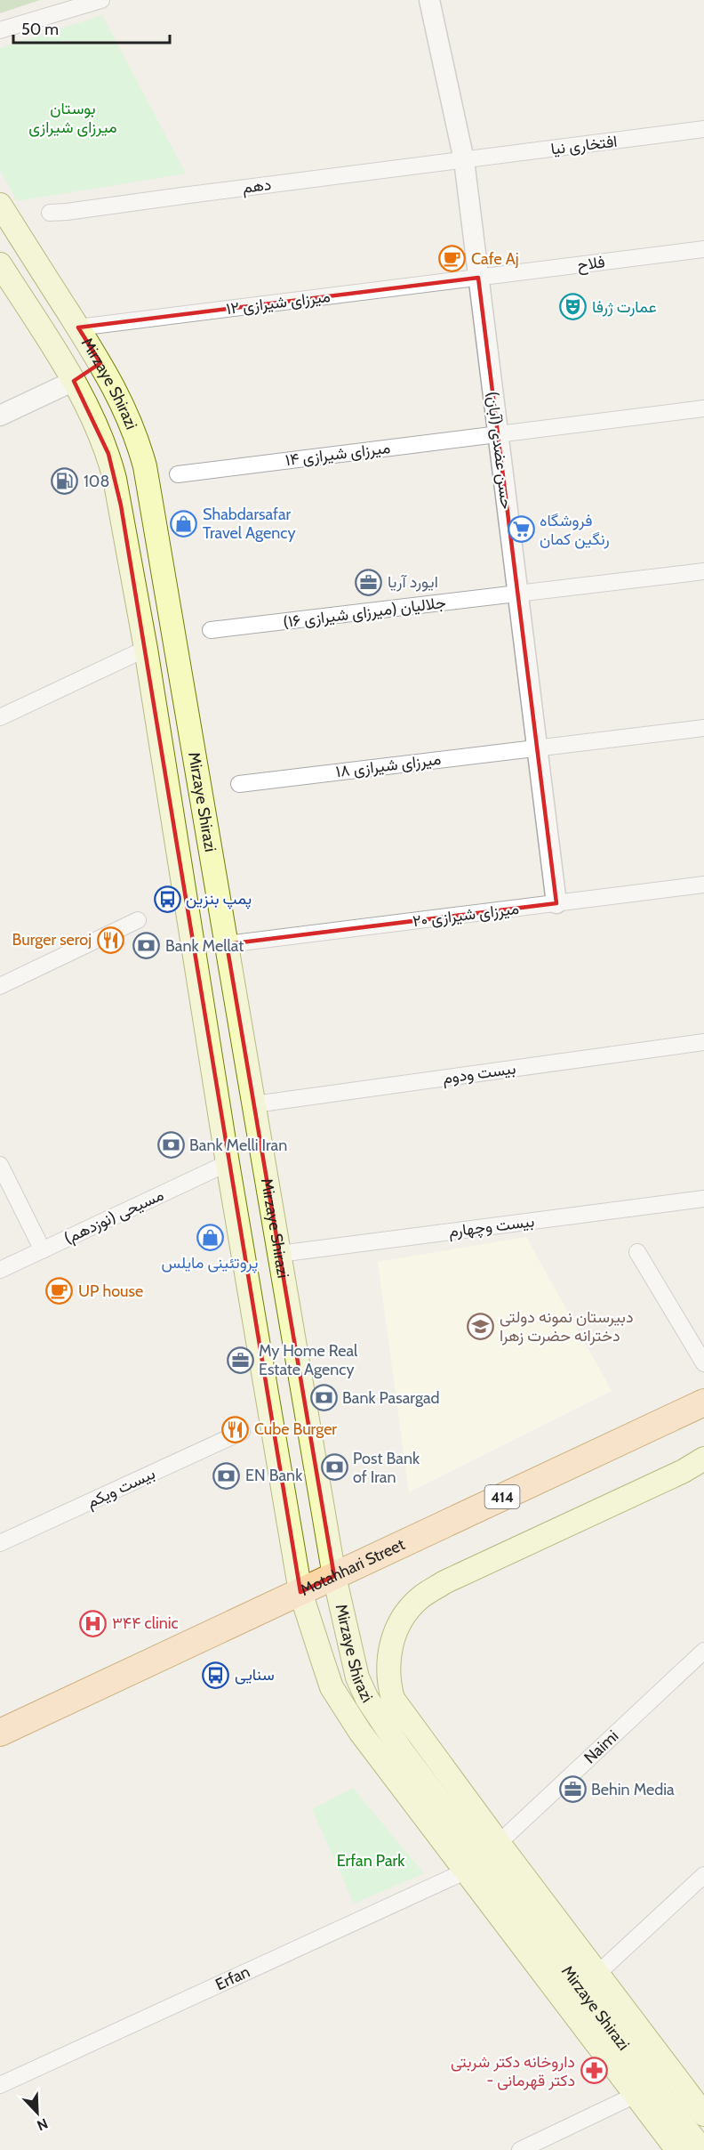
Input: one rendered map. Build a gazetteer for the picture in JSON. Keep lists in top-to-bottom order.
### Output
{
  "streets": {
    "main road": ["Mirzaye Shirazi", "414", "Motahhari Street"],
    "street": [
      "افتخاری نیا",
      "دهم",
      "فلاح",
      "میرزای شیرازی ۱۲",
      "حسن عضدی (آبان)",
      "میرزای شیرازی ۱۴",
      "جلالیان (میرزای شیرازی ۱۶)",
      "میرزای شیرازی ۱۸",
      "میرزای شیرازی ۲۰",
      "بیست ودوم",
      "مسیحی (نوزدهم)",
      "بیست وچهارم",
      "بیست ویکم",
      "Naimi",
      "Erfan"
    ]
  },
  "crossings": [
    ["افتخاری نیا", "دهم"],
    ["افتخاری نیا", "حسن عضدی (آبان)"],
    ["دهم", "حسن عضدی (آبان)"],
    ["فلاح", "میرزای شیرازی ۱۲"],
    ["فلاح", "حسن عضدی (آبان)"],
    ["میرزای شیرازی ۱۲", "Mirzaye Shirazi"],
    ["میرزای شیرازی ۱۲", "حسن عضدی (آبان)"],
    ["Mirzaye Shirazi", "میرزای شیرازی ۲۰"],
    ["Mirzaye Shirazi", "بیست ودوم"],
    ["Mirzaye Shirazi", "مسیحی (نوزدهم)"],
    ["Mirzaye Shirazi", "بیست وچهارم"],
    ["Mirzaye Shirazi", "Motahhari Street"],
    ["Mirzaye Shirazi", "Naimi"],
    ["Mirzaye Shirazi", "Erfan"],
    ["حسن عضدی (آبان)", "میرزای شیرازی ۱۴"],
    ["حسن عضدی (آبان)", "جلالیان (میرزای شیرازی ۱۶)"],
    ["حسن عضدی (آبان)", "میرزای شیرازی ۱۸"],
    ["حسن عضدی (آبان)", "میرزای شیرازی ۲۰"]
  ],
  "parks": ["بوستان میرزای شیرازی", "Erfan Park"],
  "places": {
    "cafe": ["Cafe Aj", "UP house"],
    "theatre": ["عمارت ژرفا"],
    "fuel station": ["108"],
    "shop": ["Shabdarsafar Travel Agency", "پروتئینی مایلس"],
    "supermarket": ["فروشگاه رنگین کمان"],
    "office": ["ایورد آریا", "My Home Real Estate Agency", "Behin Media"],
    "bus stop": ["پمپ بنزین", "سنایی"],
    "restaurant": ["Burger seroj", "Cube Burger"],
    "bank": [
      "Bank Mellat",
      "Bank Melli Iran",
      "Bank Pasargad",
      "Post Bank of Iran",
      "EN Bank"
    ],
    "school or university": ["دبیرستان نمونه دولتی دخترانه حضرت زهرا"],
    "hospital": ["۳۴۴ clinic"],
    "pharmacy": ["داروخانه دکتر شربتی - دکتر قهرمانی"]
  },
  "scale_bar": "50 m",
  "north": "bottom right"
}
